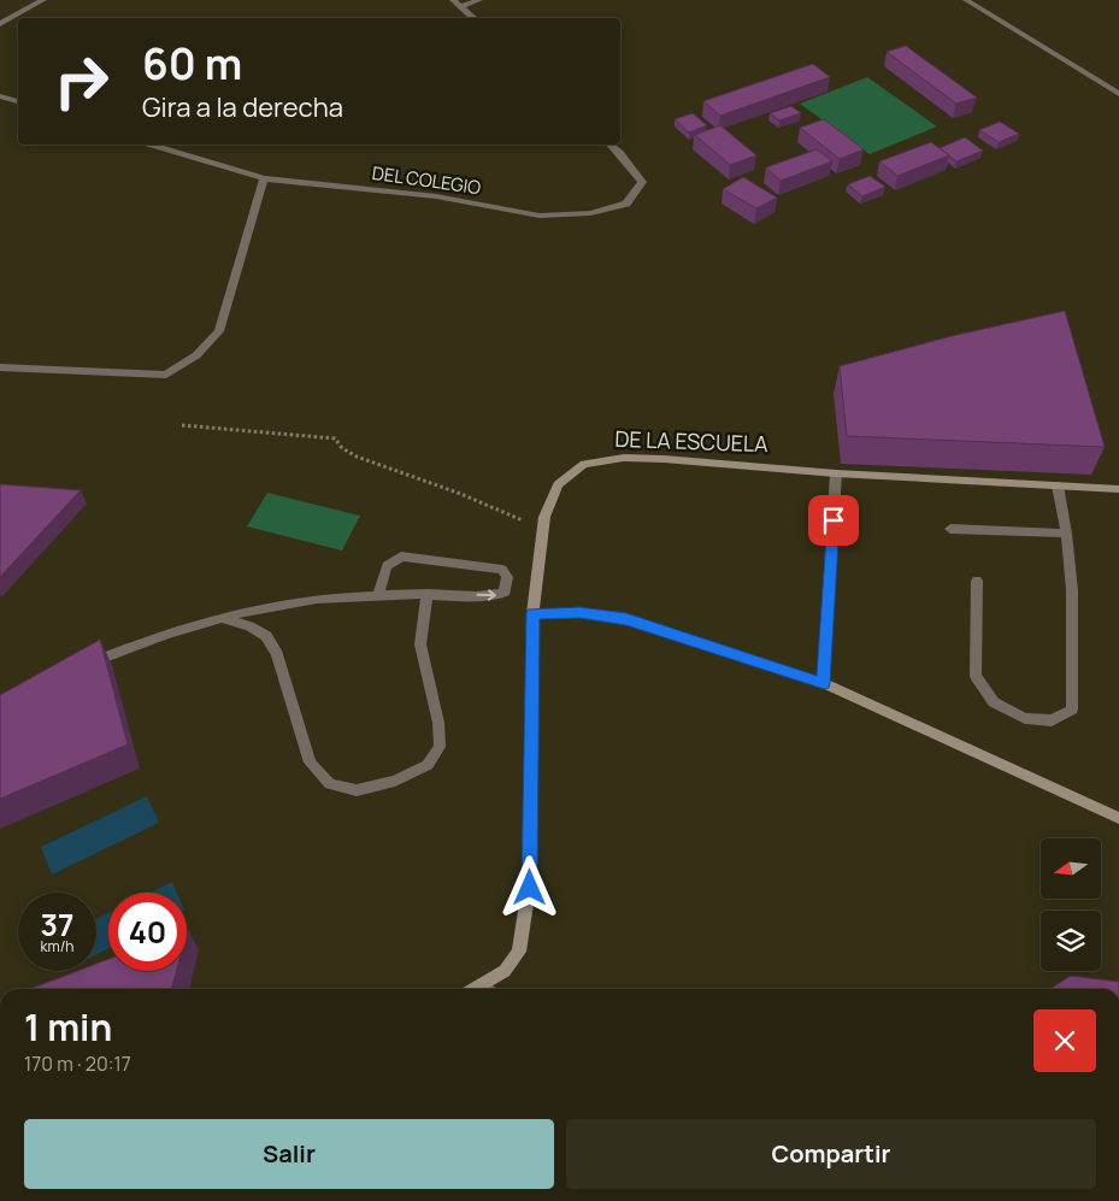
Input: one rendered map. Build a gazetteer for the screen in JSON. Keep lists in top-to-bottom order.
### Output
{
  "streets": {
    "street": ["DEL COLEGIO", "DE LA ESCUELA"]
  },
  "north": "left",
  "page": {
    "turn": ["60 m", "Gira a la derecha"],
    "speed": "37 km/h",
    "limit": "40",
    "heading": ["1 min", "170 m · 20:17"],
    "buttons": ["Salir", "Compartir"]
  }
}
